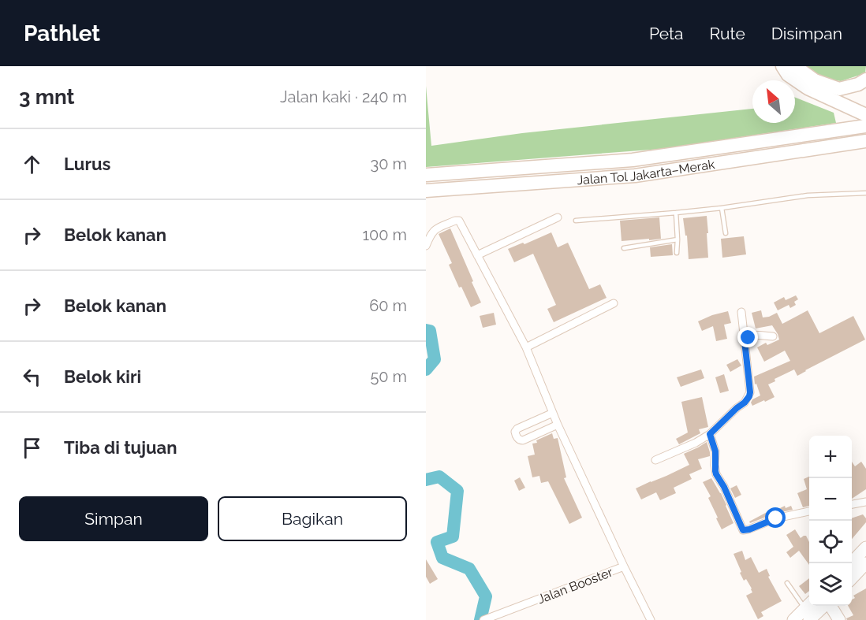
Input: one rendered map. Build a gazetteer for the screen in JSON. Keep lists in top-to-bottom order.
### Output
{
  "streets": {
    "highway": ["Jalan Tol Jakarta–Merak"],
    "street": ["Jalan Booster"]
  },
  "north": "top left",
  "page": {
    "header": "Pathlet",
    "nav": ["Peta", "Rute", "Disimpan"],
    "heading": ["3 mnt", "Jalan kaki · 240 m"],
    "list": [
      ["Lurus", "30 m"],
      ["Belok kanan", "100 m"],
      ["Belok kanan", "60 m"],
      ["Belok kiri", "50 m"],
      "Tiba di tujuan"
    ],
    "map_buttons": ["+", "−"],
    "buttons": ["Simpan", "Bagikan"]
  }
}
